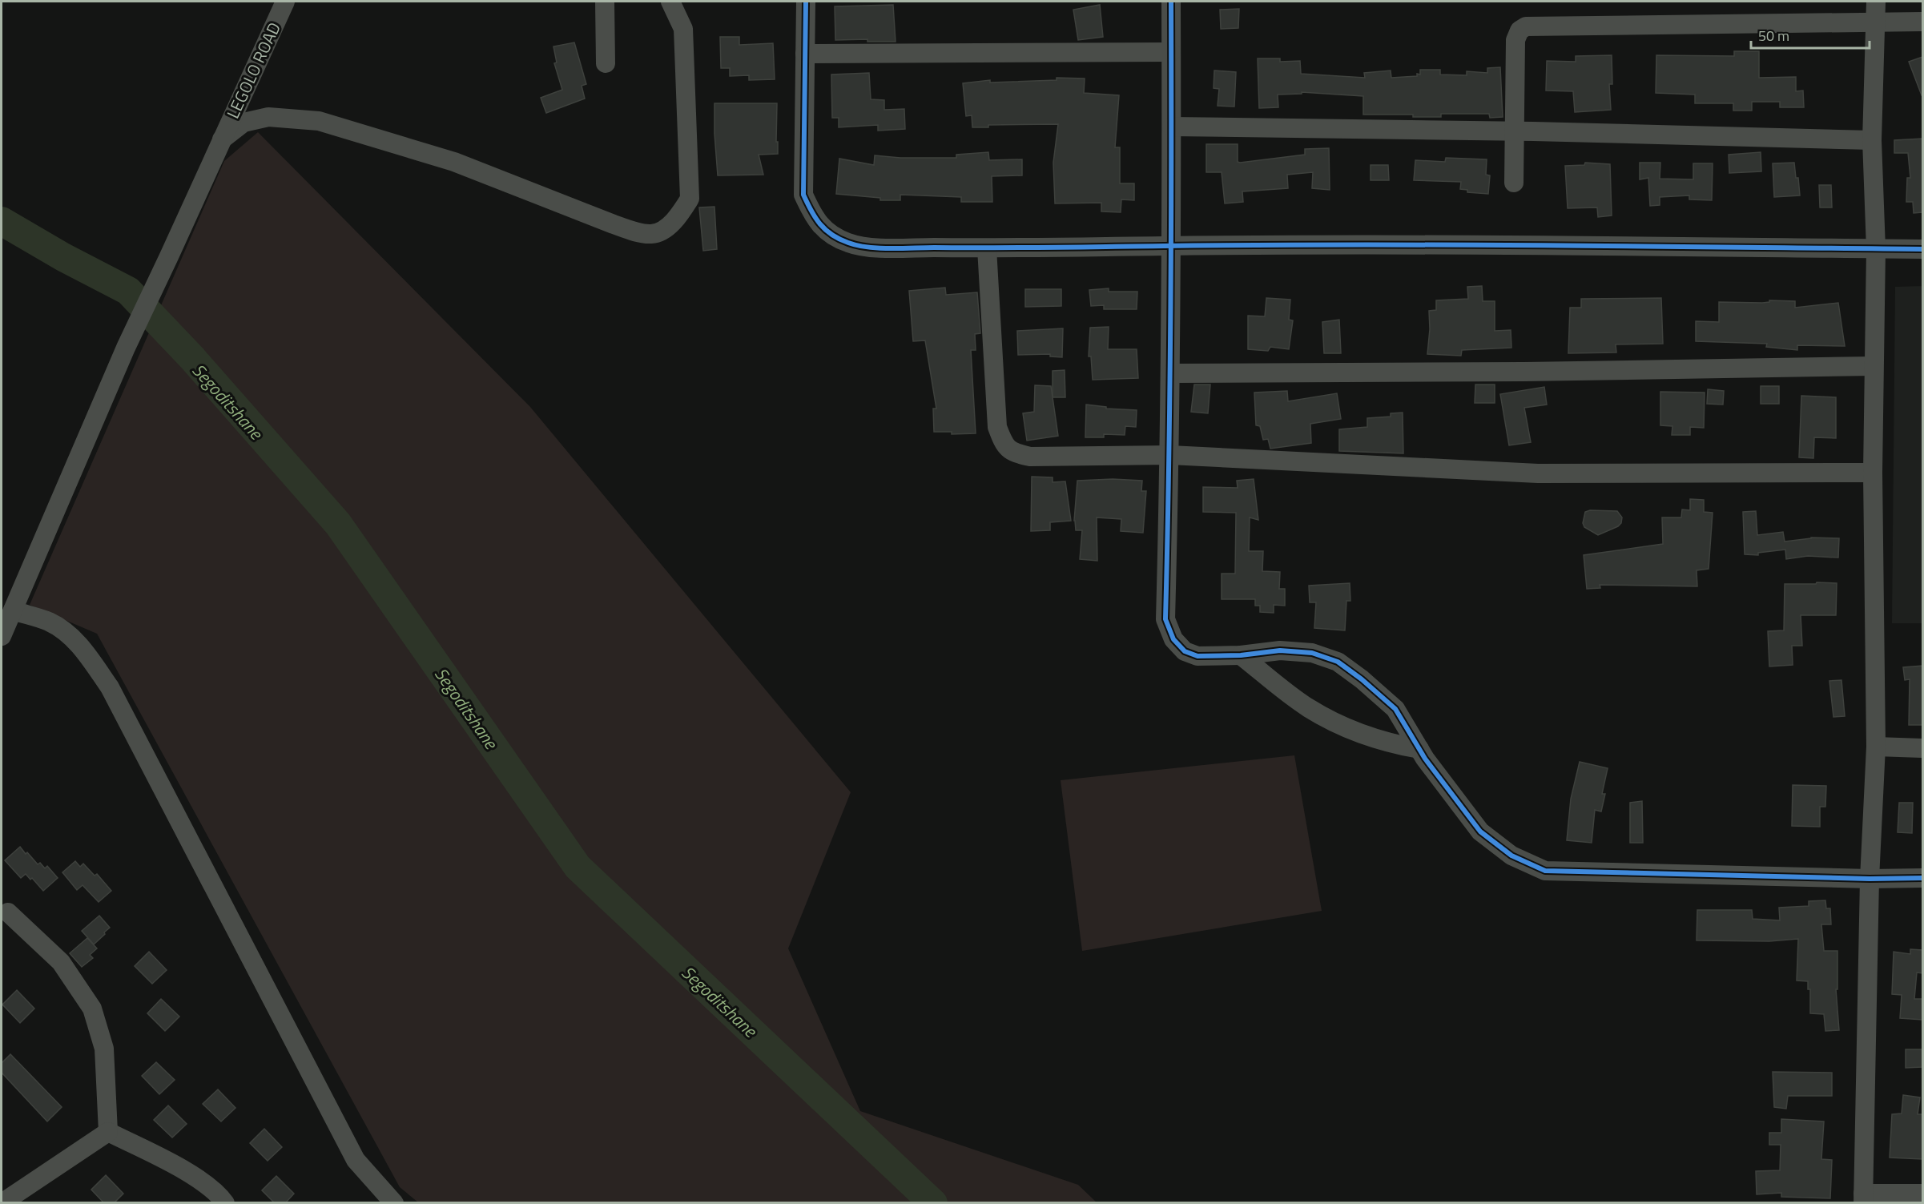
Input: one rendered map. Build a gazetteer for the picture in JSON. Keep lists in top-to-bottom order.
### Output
{
  "streets": {
    "street": ["LEGOLO ROAD"]
  },
  "water": ["Segoditshane"],
  "scale_bar": "50 m"
}
